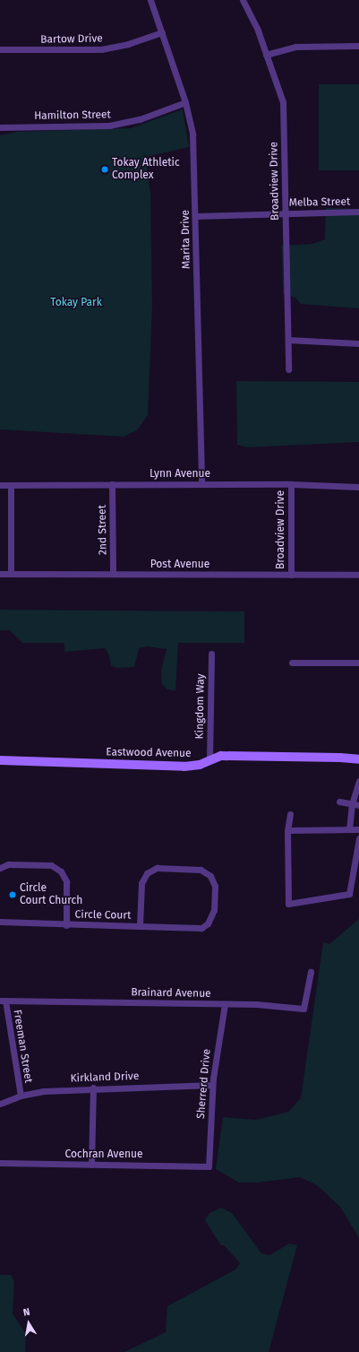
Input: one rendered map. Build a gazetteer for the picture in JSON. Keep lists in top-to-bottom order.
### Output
{
  "streets": {
    "street": [
      "Bartow Drive",
      "Hamilton Street",
      "Broadview Drive",
      "Melba Street",
      "Marita Drive",
      "Lynn Avenue",
      "2nd Street",
      "Post Avenue",
      "Kingdom Way",
      "Eastwood Avenue",
      "Circle Court",
      "Brainard Avenue",
      "Freeman Street",
      "Kirkland Drive",
      "Sherrerd Drive",
      "Cochran Avenue"
    ]
  },
  "crossings": [
    ["Bartow Drive", "Marita Drive"],
    ["Hamilton Street", "Marita Drive"],
    ["Broadview Drive", "Melba Street"],
    ["Broadview Drive", "Lynn Avenue"],
    ["Broadview Drive", "Post Avenue"],
    ["Melba Street", "Marita Drive"],
    ["Marita Drive", "Lynn Avenue"],
    ["Lynn Avenue", "2nd Street"],
    ["2nd Street", "Post Avenue"],
    ["Kingdom Way", "Eastwood Avenue"],
    ["Brainard Avenue", "Freeman Street"],
    ["Brainard Avenue", "Sherrerd Drive"],
    ["Freeman Street", "Kirkland Drive"],
    ["Kirkland Drive", "Sherrerd Drive"],
    ["Sherrerd Drive", "Cochran Avenue"]
  ],
  "parks": ["Tokay Park"],
  "places": ["Tokay Athletic Complex", "Circle Court Church"],
  "north": "top"
}
